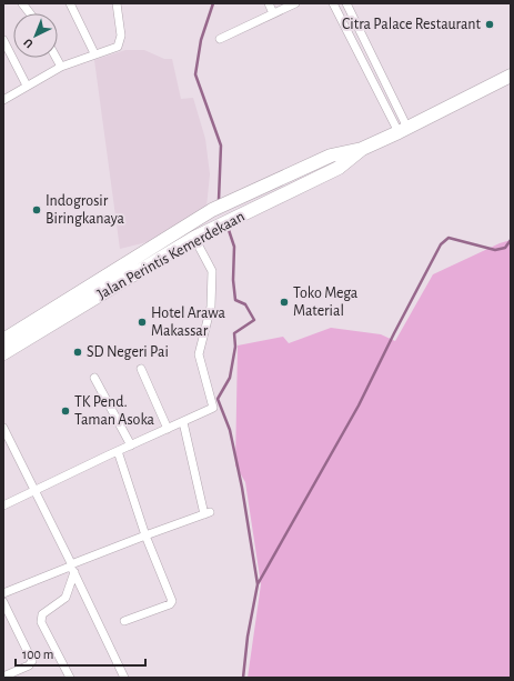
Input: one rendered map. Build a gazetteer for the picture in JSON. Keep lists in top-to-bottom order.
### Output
{
  "streets": {
    "highway": ["Jalan Perintis Kemerdekaan"]
  },
  "places": [
    "Citra Palace Restaurant",
    "Indogrosir Biringkanaya",
    "Toko Mega Material",
    "Hotel Arawa Makassar",
    "SD Negeri Pai",
    "TK Pend. Taman Asoka"
  ],
  "scale_bar": "100 m",
  "north": "bottom left"
}
